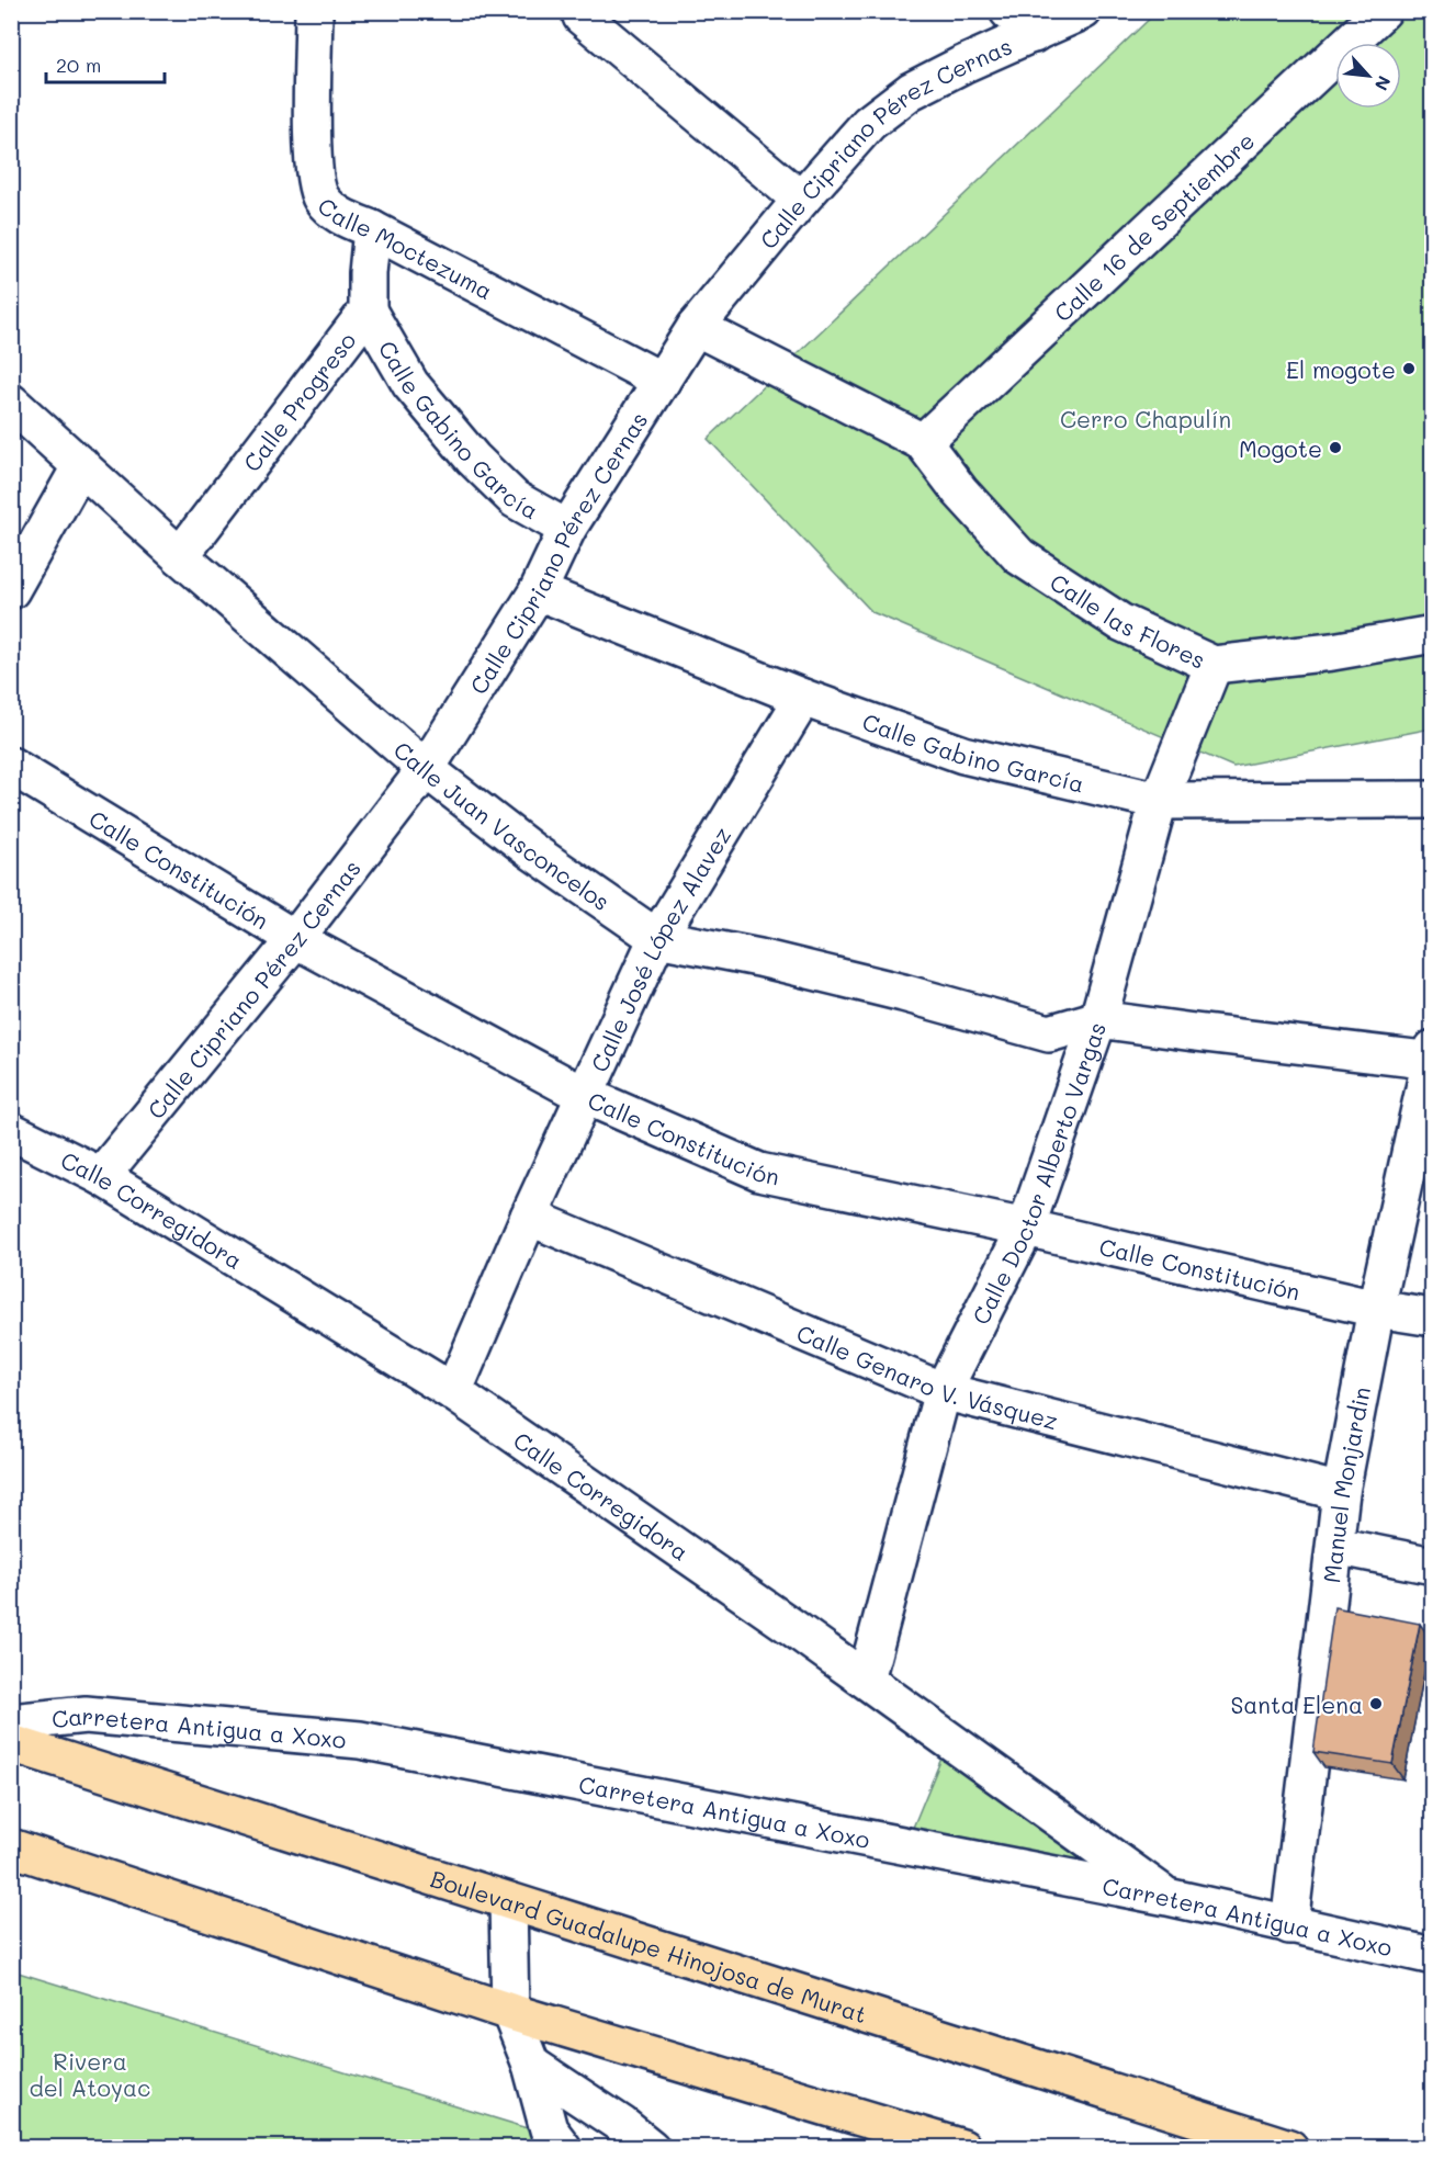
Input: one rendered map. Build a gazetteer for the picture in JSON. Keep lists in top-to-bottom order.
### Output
{
  "streets": {
    "main road": ["Boulevard Guadalupe Hinojosa de Murat"],
    "street": [
      "Calle Cipriano Pérez Cernas",
      "Calle 16 de Septiembre",
      "Calle Moctezuma",
      "Calle Progreso",
      "Calle Gabino García",
      "Calle las Flores",
      "Calle Juan Vasconcelos",
      "Calle Constitución",
      "Calle José López Alavez",
      "Calle Doctor Alberto Vargas",
      "Calle Corregidora",
      "Calle Genaro V. Vásquez",
      "Manuel Monjardin",
      "Carretera Antigua a Xoxo"
    ]
  },
  "crossings": [
    ["Calle Cipriano Pérez Cernas", "Calle Moctezuma"],
    ["Calle Cipriano Pérez Cernas", "Calle Gabino García"],
    ["Calle Cipriano Pérez Cernas", "Calle Juan Vasconcelos"],
    ["Calle Cipriano Pérez Cernas", "Calle Constitución"],
    ["Calle Cipriano Pérez Cernas", "Calle Corregidora"],
    ["Calle 16 de Septiembre", "Calle las Flores"],
    ["Calle Moctezuma", "Calle Progreso"],
    ["Calle Progreso", "Calle Gabino García"],
    ["Calle Progreso", "Calle Juan Vasconcelos"],
    ["Calle Gabino García", "Calle José López Alavez"],
    ["Calle Gabino García", "Calle Doctor Alberto Vargas"],
    ["Calle las Flores", "Calle Doctor Alberto Vargas"],
    ["Calle Juan Vasconcelos", "Calle José López Alavez"],
    ["Calle Juan Vasconcelos", "Calle Doctor Alberto Vargas"],
    ["Calle Constitución", "Calle José López Alavez"],
    ["Calle Constitución", "Calle Doctor Alberto Vargas"],
    ["Calle Constitución", "Manuel Monjardin"],
    ["Calle José López Alavez", "Calle Corregidora"],
    ["Calle José López Alavez", "Calle Genaro V. Vásquez"],
    ["Calle Doctor Alberto Vargas", "Calle Corregidora"],
    ["Calle Doctor Alberto Vargas", "Calle Genaro V. Vásquez"],
    ["Calle Corregidora", "Carretera Antigua a Xoxo"],
    ["Calle Genaro V. Vásquez", "Manuel Monjardin"],
    ["Manuel Monjardin", "Carretera Antigua a Xoxo"]
  ],
  "parks": ["Cerro Chapulín", "Rivera del Atoyac"],
  "places": ["El mogote", "Mogote", "Santa Elena"],
  "scale_bar": "20 m",
  "north": "bottom right"
}
